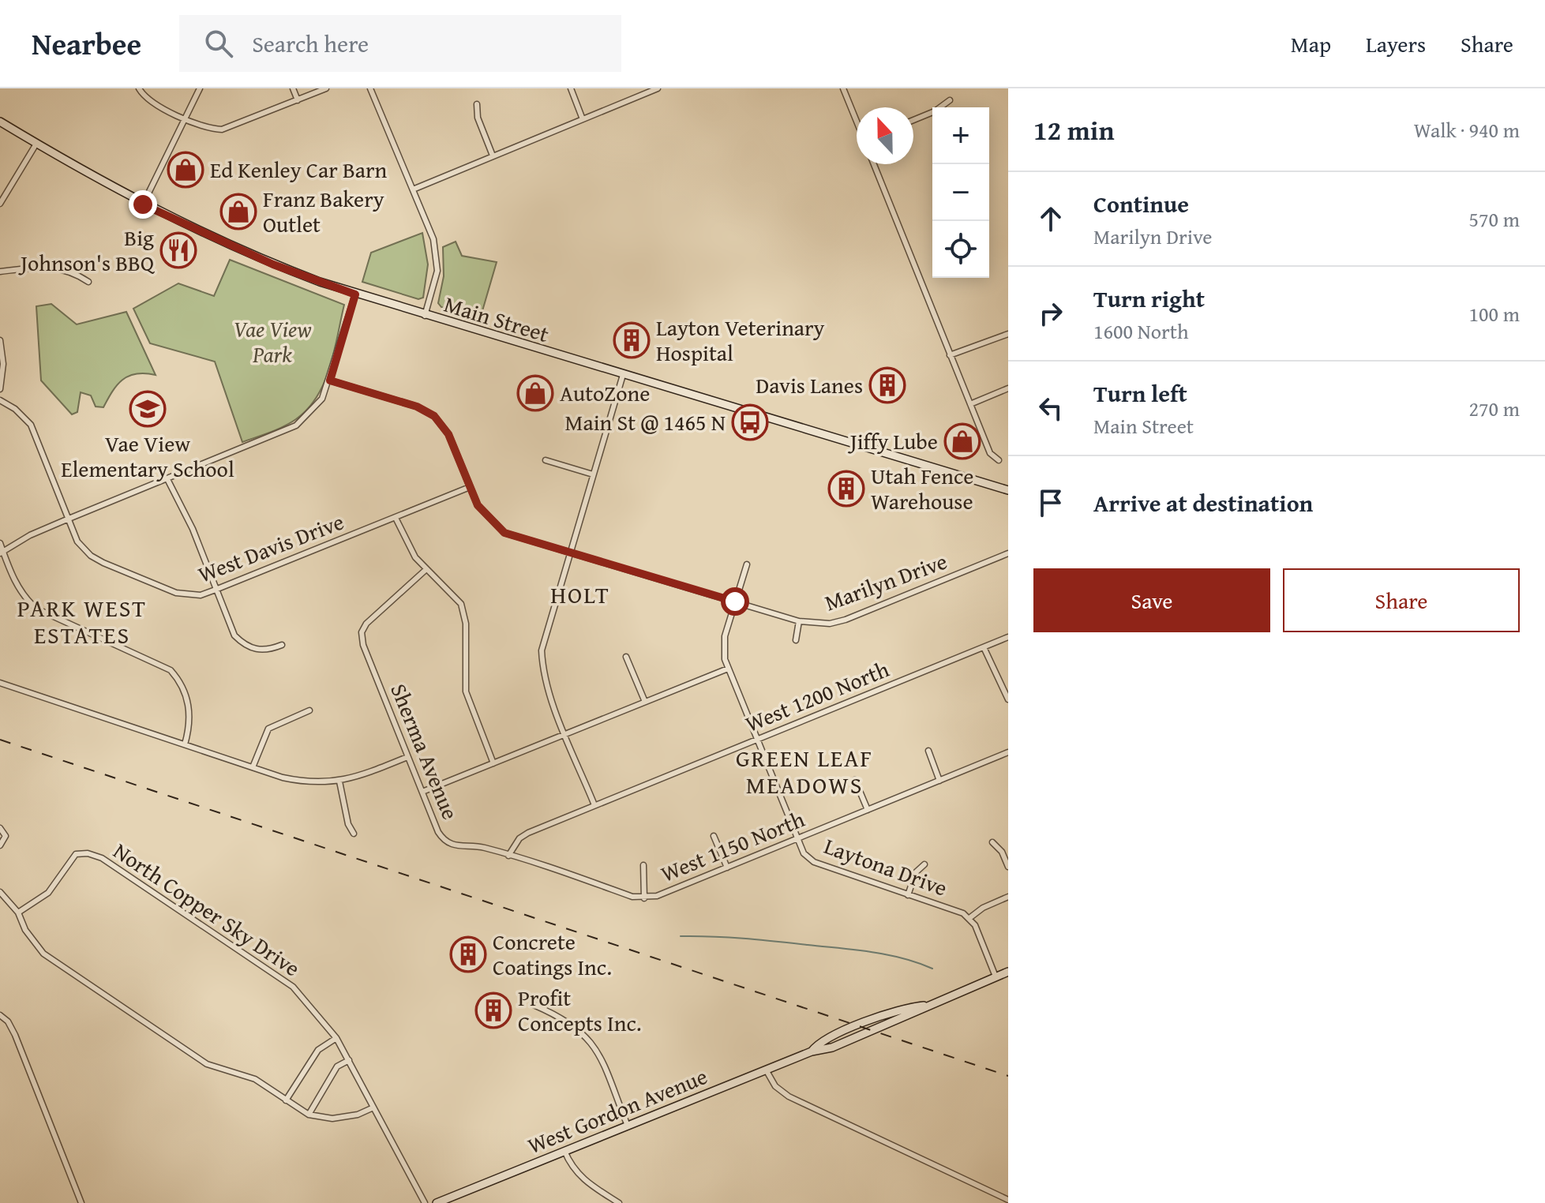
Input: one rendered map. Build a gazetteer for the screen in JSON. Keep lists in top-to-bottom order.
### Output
{
  "streets": {
    "main road": ["Main Street", "West Gordon Avenue"],
    "street": [
      "West Davis Drive",
      "Marilyn Drive",
      "West 1200 North",
      "Sherma Avenue",
      "West 1150 North",
      "Laytona Drive",
      "North Copper Sky Drive"
    ]
  },
  "crossings": [
    ["West Davis Drive", "Marilyn Drive"],
    ["Marilyn Drive", "Laytona Drive"],
    ["West 1200 North", "Sherma Avenue"],
    ["West 1200 North", "Laytona Drive"],
    ["Sherma Avenue", "West 1150 North"],
    ["West 1150 North", "Laytona Drive"],
    ["Laytona Drive", "West Gordon Avenue"]
  ],
  "districts": ["HOLT", "PARK WEST ESTATES", "GREEN LEAF MEADOWS"],
  "parks": ["Vae View Park"],
  "places": {
    "shop": [
      "Ed Kenley Car Barn",
      "Franz Bakery Outlet",
      "AutoZone",
      "Jiffy Lube"
    ],
    "restaurant": ["Big Johnson's BBQ"],
    "building": [
      "Layton Veterinary Hospital",
      "Davis Lanes",
      "Utah Fence Warehouse",
      "Concrete Coatings Inc.",
      "Profit Concepts Inc."
    ],
    "school or university": ["Vae View Elementary School"],
    "bus stop": ["Main St @ 1465 N"]
  },
  "north": "top",
  "page": {
    "header": "Nearbee",
    "search": "Search here",
    "nav": ["Map", "Layers", "Share"],
    "heading": ["12 min", "Walk · 940 m"],
    "map_buttons": ["+", "−"],
    "list": [
      ["Continue", "Marilyn Drive", "570 m"],
      ["Turn right", "1600 North", "100 m"],
      ["Turn left", "Main Street", "270 m"],
      "Arrive at destination"
    ],
    "buttons": ["Save", "Share"]
  }
}
